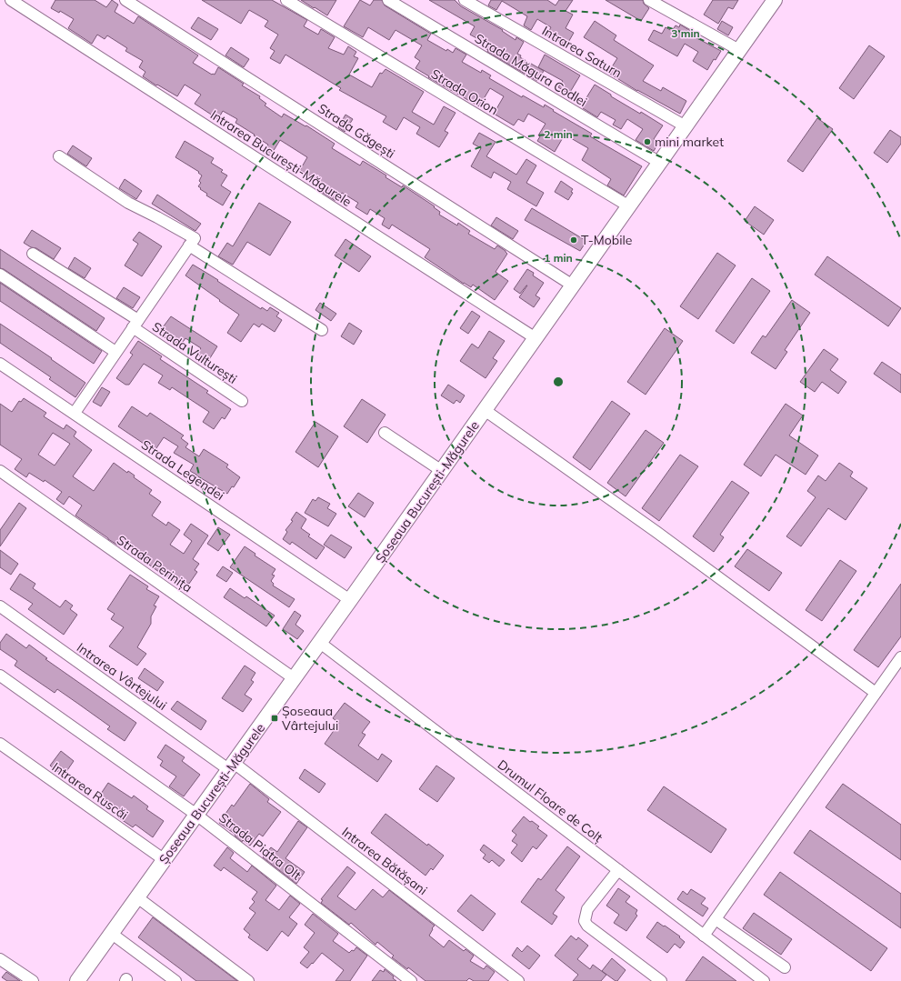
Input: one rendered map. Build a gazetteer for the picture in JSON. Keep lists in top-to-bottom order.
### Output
{
  "streets": {
    "main road": ["Șoseaua București-Măgurele"],
    "street": [
      "Intrarea Saturn",
      "Strada Măgura Codlei",
      "Strada Orion",
      "Strada Găgești",
      "Intrarea București-Măgurele",
      "Strada Vulturești",
      "Strada Legendei",
      "Strada Perinița",
      "Intrarea Vârtejului",
      "Intrarea Ruscăi",
      "Drumul Floare de Colț",
      "Strada Piatra Olt",
      "Intrarea Bătășani"
    ]
  },
  "crossings": [
    ["Intrarea Saturn", "Șoseaua București-Măgurele"],
    ["Strada Măgura Codlei", "Șoseaua București-Măgurele"],
    ["Strada Orion", "Șoseaua București-Măgurele"],
    ["Strada Găgești", "Șoseaua București-Măgurele"],
    ["Intrarea București-Măgurele", "Șoseaua București-Măgurele"],
    ["Strada Vulturești", "Strada Legendei"],
    ["Strada Legendei", "Șoseaua București-Măgurele"],
    ["Șoseaua București-Măgurele", "Strada Perinița"],
    ["Șoseaua București-Măgurele", "Intrarea Vârtejului"],
    ["Șoseaua București-Măgurele", "Intrarea Ruscăi"],
    ["Șoseaua București-Măgurele", "Drumul Floare de Colț"],
    ["Șoseaua București-Măgurele", "Strada Piatra Olt"],
    ["Șoseaua București-Măgurele", "Intrarea Bătășani"],
    ["Intrarea Vârtejului", "Intrarea Bătășani"]
  ],
  "places": {
    "other": ["mini market", "T-Mobile"],
    "transit": ["Șoseaua Vârtejului"]
  },
  "rings": ["3 min", "2 min", "1 min"]
}
